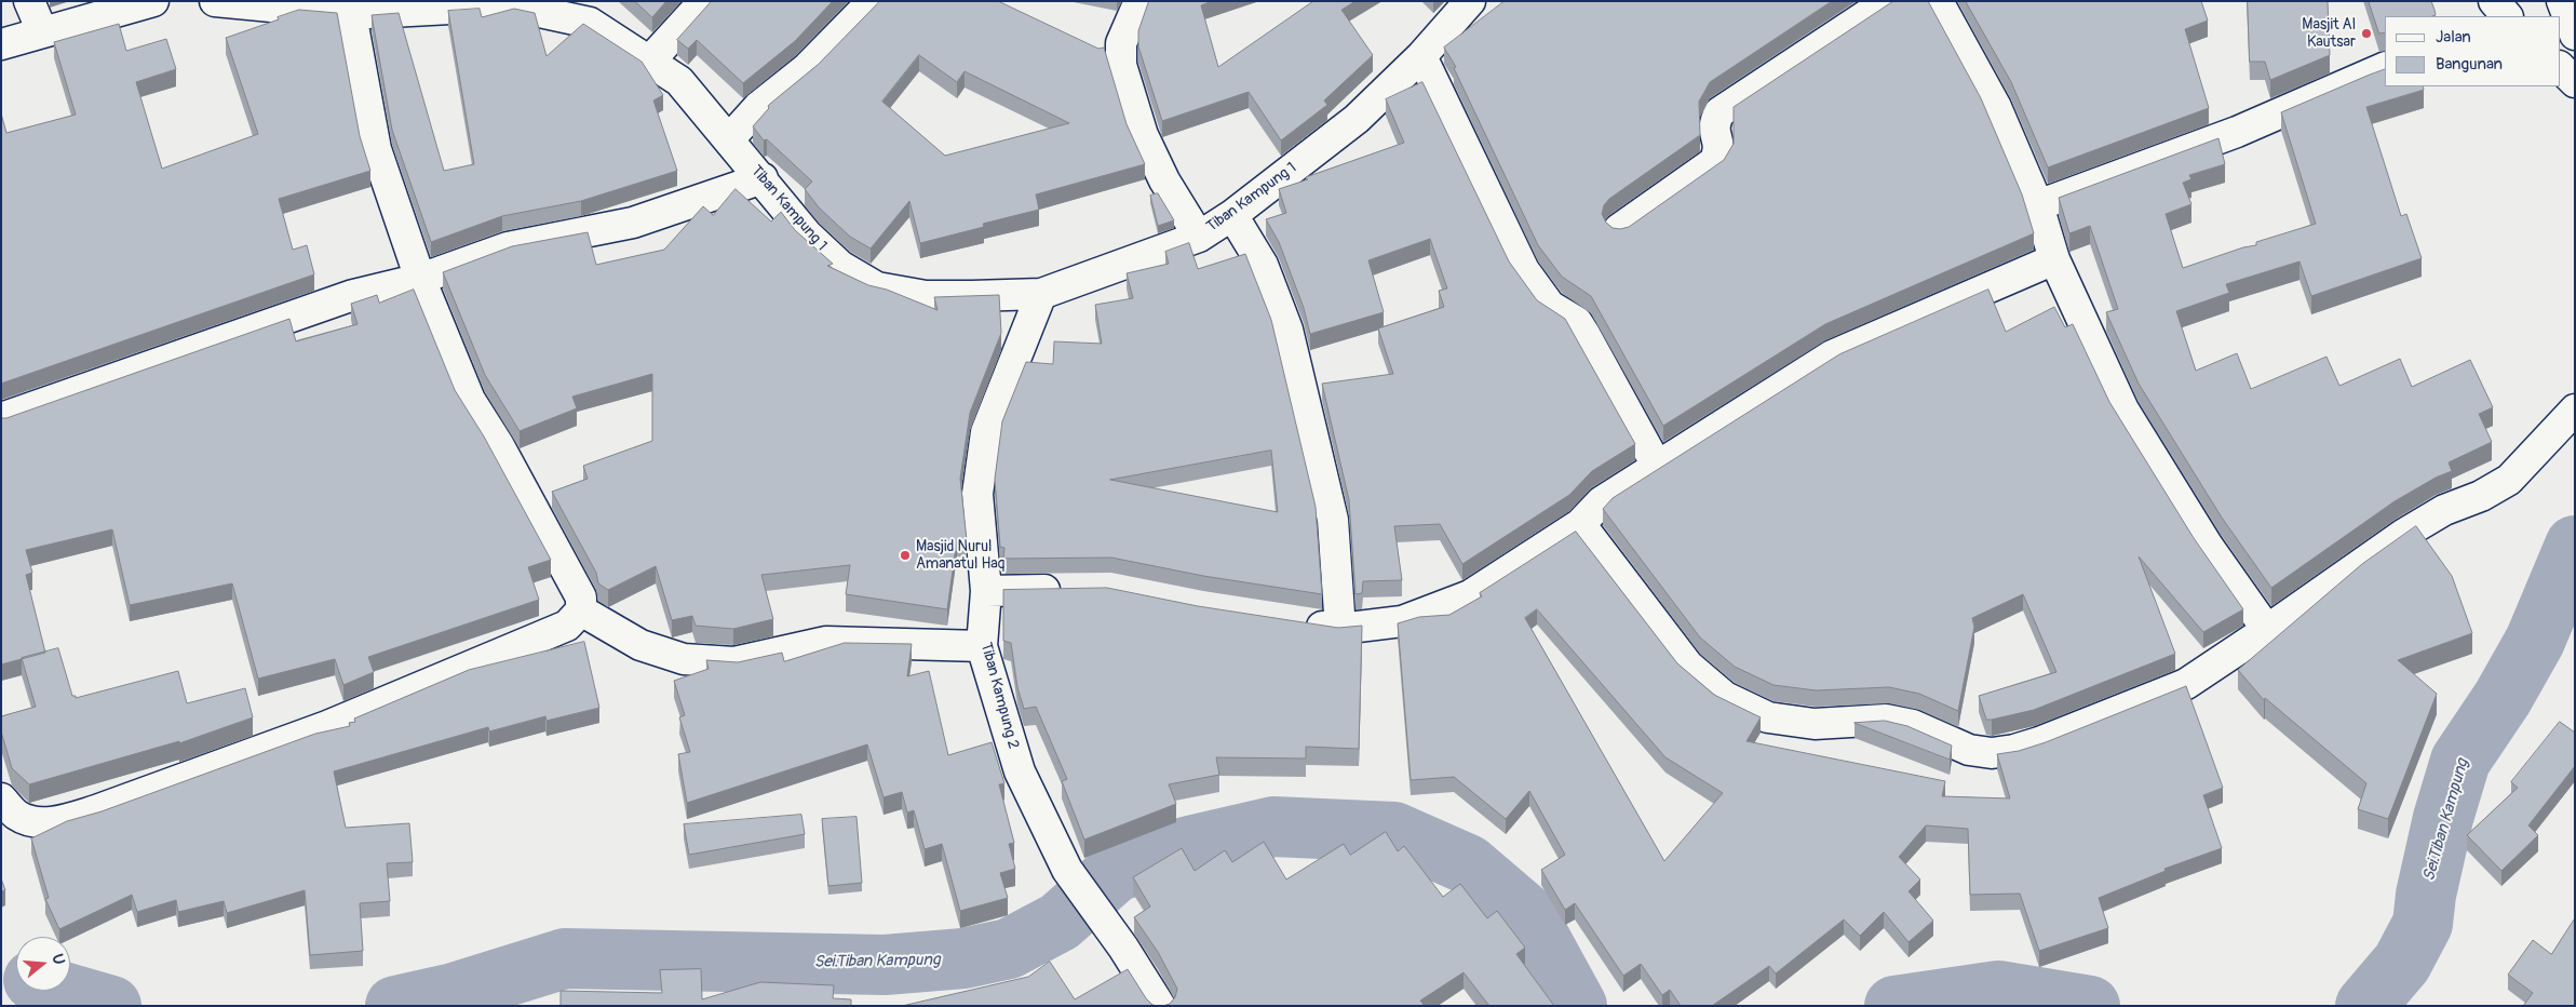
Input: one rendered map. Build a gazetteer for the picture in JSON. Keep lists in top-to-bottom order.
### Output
{
  "streets": {
    "main road": ["Tiban Kampung 1", "Tiban Kampung 2"]
  },
  "crossings": [
    ["Tiban Kampung 1", "Tiban Kampung 2"]
  ],
  "water": ["Sei.Tiban Kampung"],
  "places": ["Masjit Al Kautsar", "Masjid Nurul Amanatul Haq"],
  "legend": ["Jalan", "Bangunan"],
  "north": "right"
}
